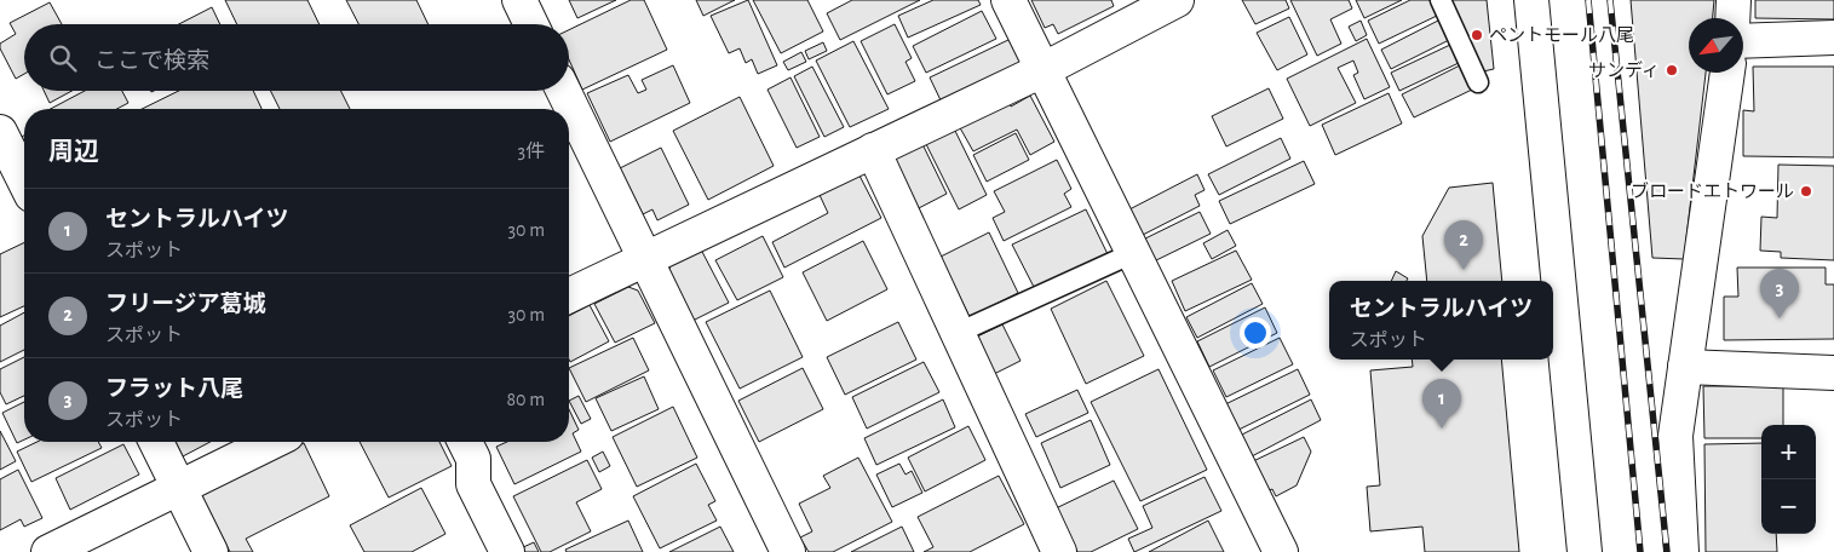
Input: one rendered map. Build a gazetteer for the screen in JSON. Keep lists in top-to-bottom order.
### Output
{
  "places": ["ペントモール八尾", "サンディ", "ブロードエトワール"],
  "north": "bottom left",
  "page": {
    "search": "ここで検索",
    "heading": ["周辺", "3件"],
    "list": [
      {
        "mark": "1",
        "name": "セントラルハイツ",
        "note": "スポット",
        "value": "30 m"
      },
      {
        "mark": "2",
        "name": "フリージア葛城",
        "note": "スポット",
        "value": "30 m"
      },
      {
        "mark": "3",
        "name": "フラット八尾",
        "note": "スポット",
        "value": "80 m"
      }
    ],
    "pins": ["2", "3", "1"],
    "popup": ["セントラルハイツ", "スポット"],
    "map_buttons": ["+", "−"]
  }
}
